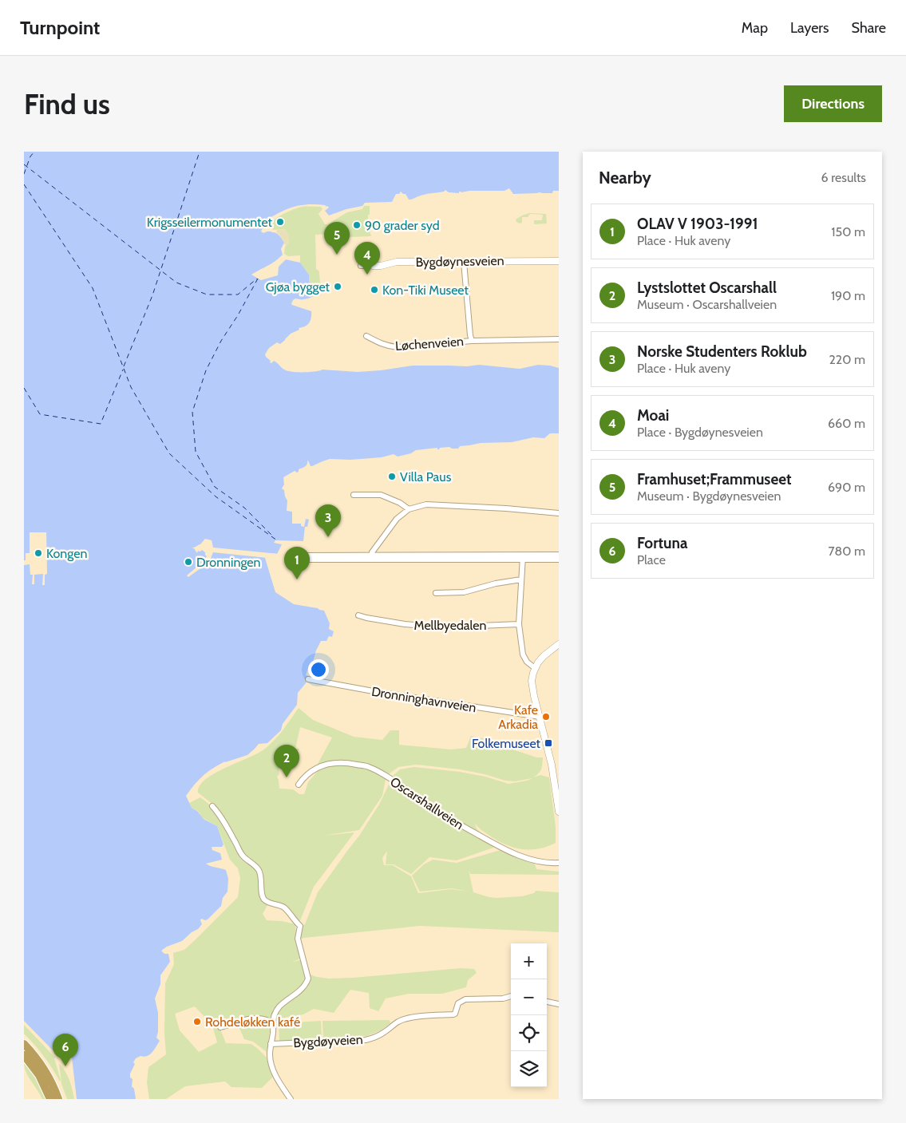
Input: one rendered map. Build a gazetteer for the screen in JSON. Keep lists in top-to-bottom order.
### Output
{
  "streets": {
    "street": [
      "Bygdøynesveien",
      "Løchenveien",
      "Mellbyedalen",
      "Dronninghavnveien",
      "Oscarshallveien",
      "Bygdøyveien"
    ]
  },
  "crossings": [
    ["Bygdøynesveien", "Løchenveien"]
  ],
  "places": {
    "other": [
      "Krigsseilermonumentet",
      "90 grader syd",
      "Gjøa bygget",
      "Kon-Tiki Museet",
      "Villa Paus",
      "Kongen",
      "Dronningen",
      "Kafe Arkadia",
      "Rohdeløkken kafé"
    ],
    "transit": ["Folkemuseet"]
  },
  "page": {
    "header": "Turnpoint",
    "nav": ["Map", "Layers", "Share"],
    "buttons": "Directions",
    "title": "Find us",
    "heading": ["Nearby", "6 results"],
    "list": [
      {
        "mark": "1",
        "name": "OLAV V 1903-1991",
        "note": "Place · Huk aveny",
        "value": "150 m"
      },
      {
        "mark": "2",
        "name": "Lystslottet Oscarshall",
        "note": "Museum · Oscarshallveien",
        "value": "190 m"
      },
      {
        "mark": "3",
        "name": "Norske Studenters Roklub",
        "note": "Place · Huk aveny",
        "value": "220 m"
      },
      {
        "mark": "4",
        "name": "Moai",
        "note": "Place · Bygdøynesveien",
        "value": "660 m"
      },
      {
        "mark": "5",
        "name": "Framhuset;Frammuseet",
        "note": "Museum · Bygdøynesveien",
        "value": "690 m"
      },
      {
        "mark": "6",
        "name": "Fortuna",
        "note": "Place",
        "value": "780 m"
      }
    ],
    "pins": [
      "5",
      "4",
      "3",
      "1",
      "2",
      "6"
    ],
    "map_buttons": ["+", "−"]
  }
}
